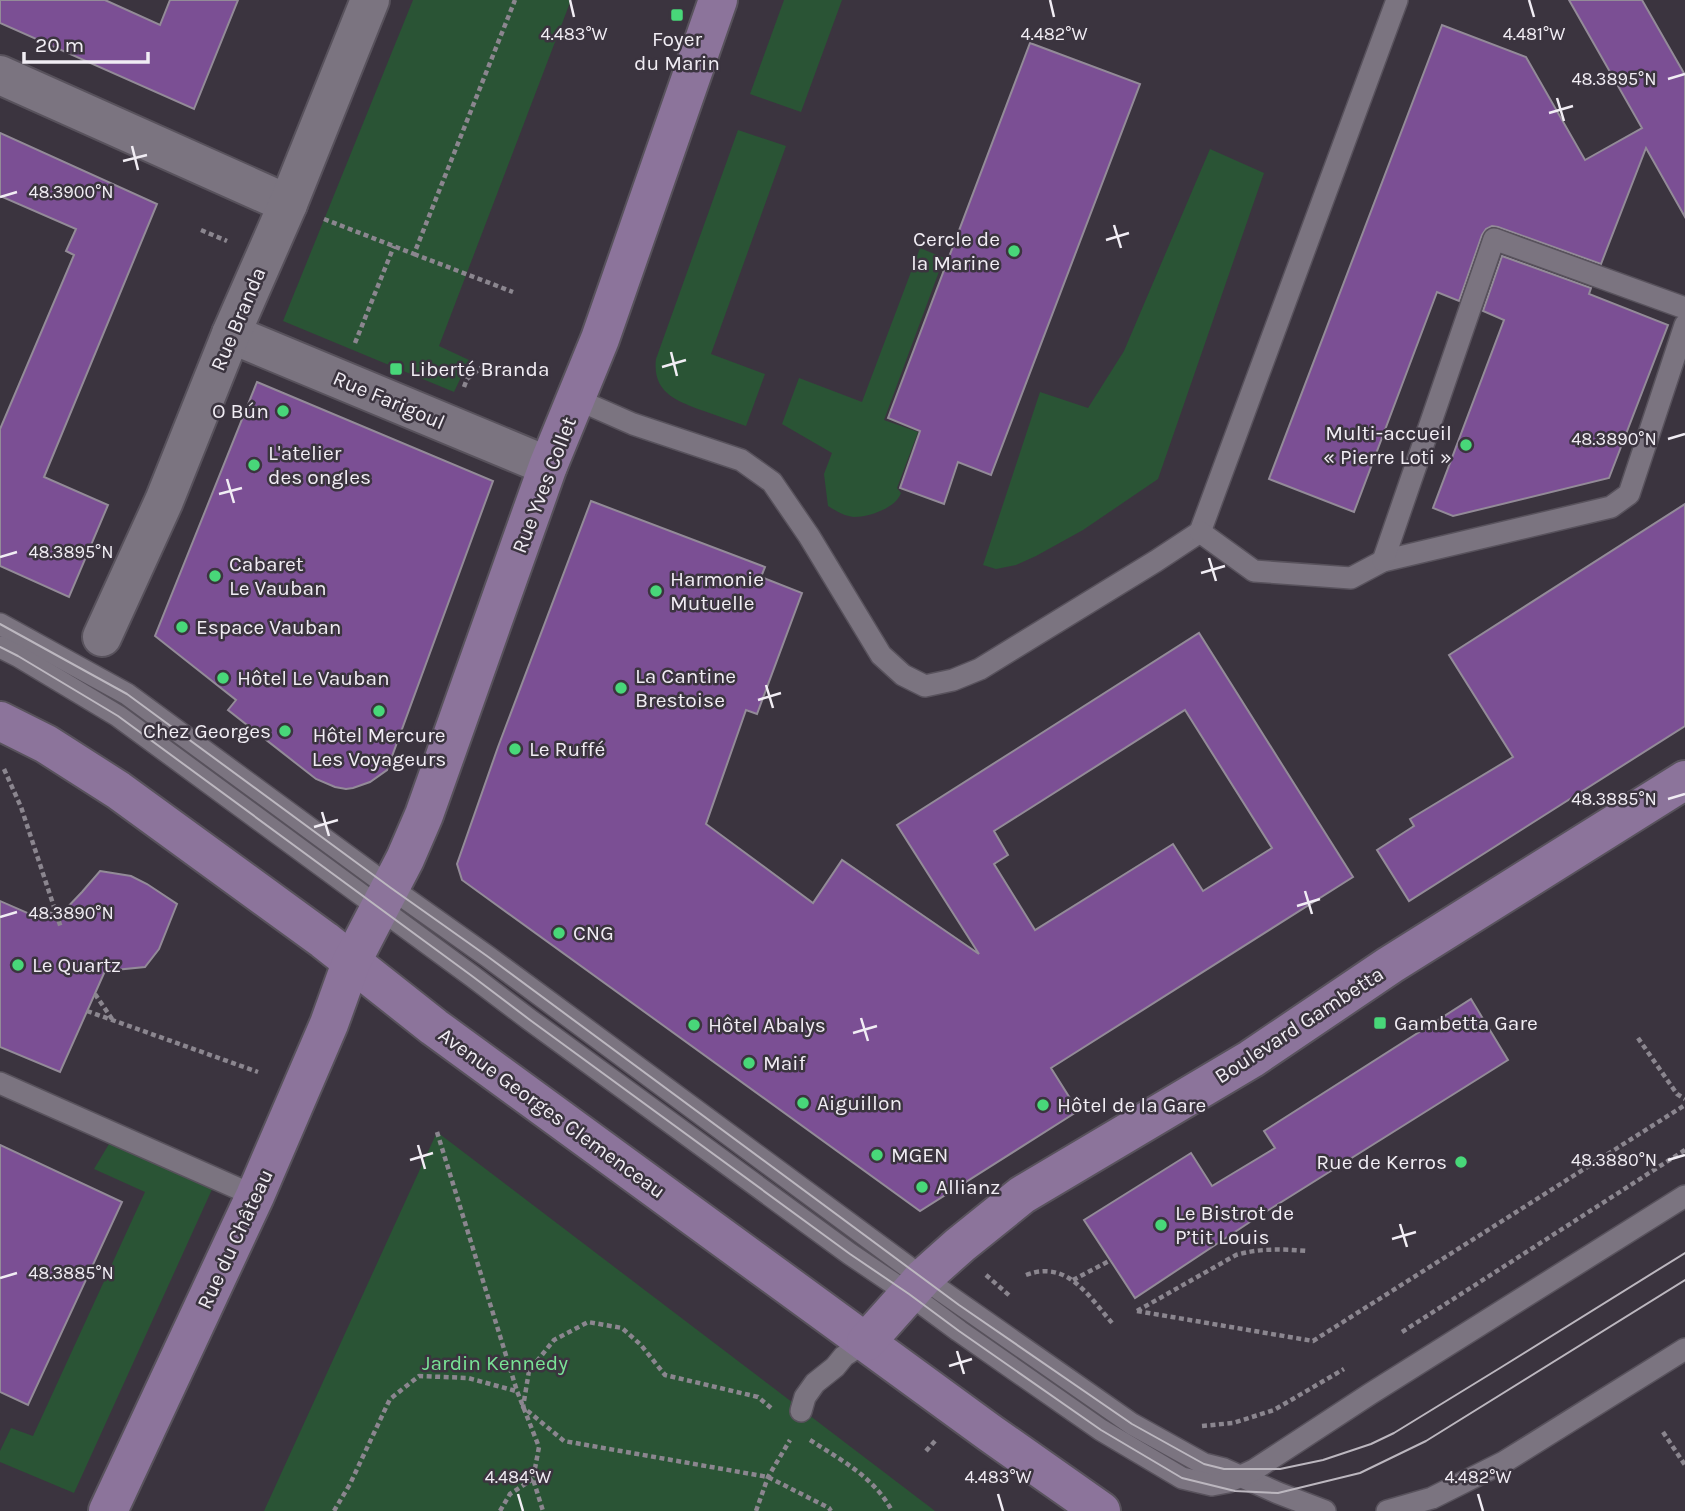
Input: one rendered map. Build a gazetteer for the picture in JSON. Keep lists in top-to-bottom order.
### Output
{
  "streets": {
    "main road": [
      "Rue Yves Collet",
      "Boulevard Gambetta",
      "Avenue Georges Clemenceau",
      "Rue du Château"
    ],
    "street": ["Rue Branda", "Rue Farigoul"]
  },
  "crossings": [
    ["Rue Branda", "Rue Farigoul"],
    ["Rue Farigoul", "Rue Yves Collet"],
    ["Rue Yves Collet", "Avenue Georges Clemenceau"],
    ["Rue Yves Collet", "Rue du Château"],
    ["Boulevard Gambetta", "Avenue Georges Clemenceau"],
    ["Avenue Georges Clemenceau", "Rue du Château"]
  ],
  "parks": ["Jardin Kennedy"],
  "places": {
    "transit": ["Foyer du Marin", "Liberté Branda", "Gambetta Gare"],
    "other": [
      "Cercle de la Marine",
      "O Bún",
      "Multi-accueil « Pierre Loti »",
      "L'atelier des ongles",
      "Cabaret Le Vauban",
      "Harmonie Mutuelle",
      "Espace Vauban",
      "Hôtel Le Vauban",
      "La Cantine Brestoise",
      "Hôtel Mercure Les Voyageurs",
      "Chez Georges",
      "Le Ruffé",
      "CNG",
      "Le Quartz",
      "Hôtel Abalys",
      "Maif",
      "Aiguillon",
      "Hôtel de la Gare",
      "MGEN",
      "Rue de Kerros",
      "Allianz",
      "Le Bistrot de P’tit Louis"
    ]
  },
  "scale_bar": "20 m",
  "coordinates": [
    "4.483°W",
    "4.482°W",
    "4.481°W",
    "48.3895°N",
    "48.3900°N",
    "48.3890°N",
    "48.3885°N",
    "48.3880°N",
    "4.484°W"
  ]
}
